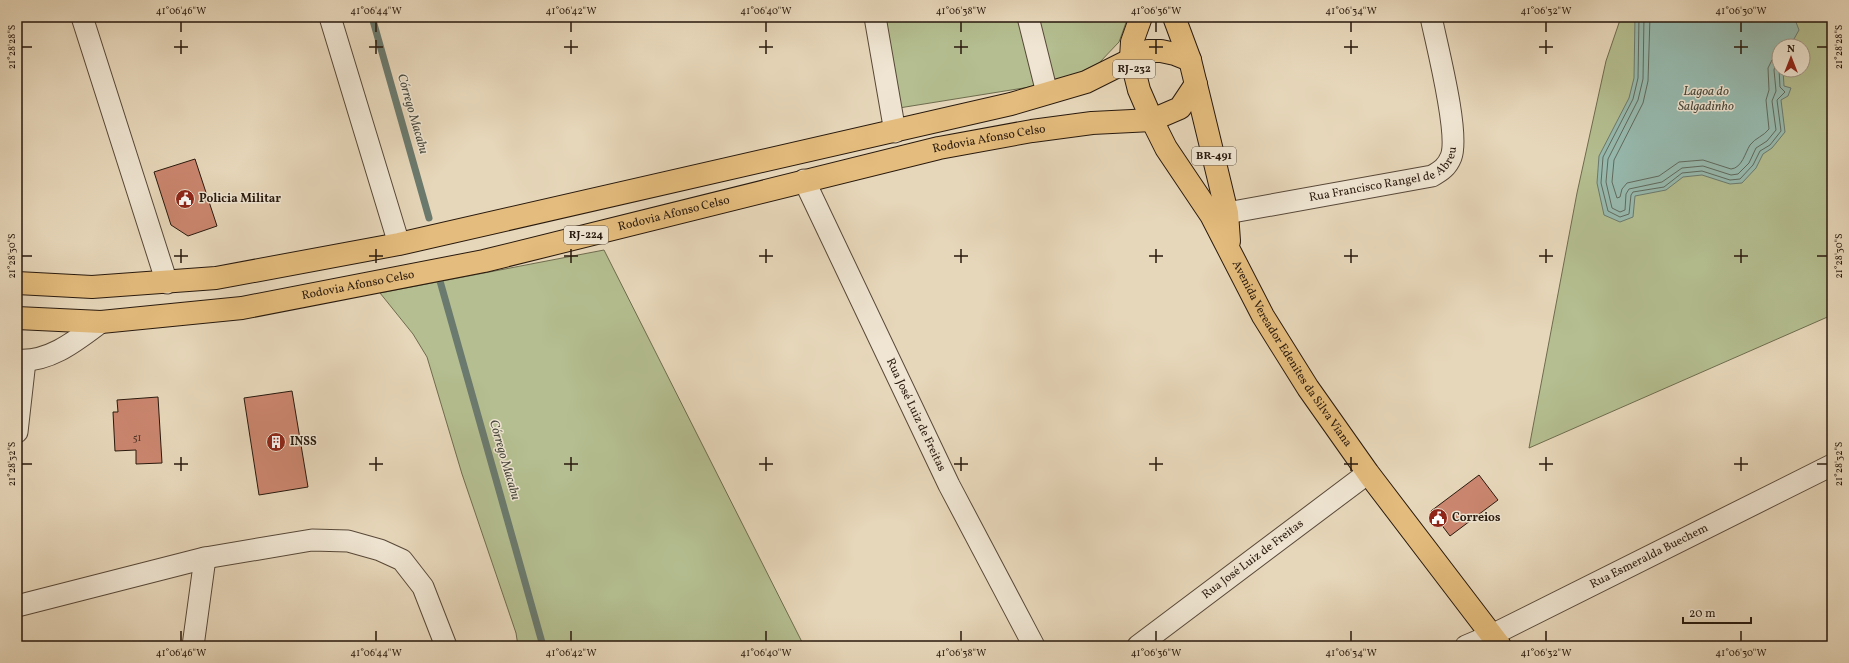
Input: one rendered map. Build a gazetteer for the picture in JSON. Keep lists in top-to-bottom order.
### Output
{
  "streets": {
    "main road": [
      "RJ-232",
      "Rodovia Afonso Celso",
      "BR-491",
      "RJ-224",
      "Avenida Vereador Edenites da Silva Viana"
    ],
    "street": ["Rua Francisco Rangel de Abreu", "Rua José Luiz de Freitas", "Rua Esmeralda Buechem"]
  },
  "crossings": [
    ["Rodovia Afonso Celso", "Avenida Vereador Edenites da Silva Viana"],
    ["Rodovia Afonso Celso", "Rua José Luiz de Freitas"],
    ["Rua Francisco Rangel de Abreu", "Avenida Vereador Edenites da Silva Viana"],
    ["Avenida Vereador Edenites da Silva Viana", "Rua José Luiz de Freitas"],
    ["Avenida Vereador Edenites da Silva Viana", "Rua Esmeralda Buechem"]
  ],
  "water": ["Lagoa do Salgadinho", "Córrego Macabu"],
  "places": {
    "public building": ["Policia Militar", "Correios"],
    "building": ["INSS"]
  },
  "house_numbers": ["51"],
  "scale_bar": "20 m",
  "north": "top",
  "coordinates": [
    "41°06'46\"W",
    "41°06'44\"W",
    "41°06'42\"W",
    "41°06'40\"W",
    "41°06'38\"W",
    "41°06'36\"W",
    "41°06'34\"W",
    "41°06'32\"W",
    "41°06'30\"W",
    "21°28'28\"S",
    "21°28'30\"S",
    "21°28'32\"S"
  ]
}
